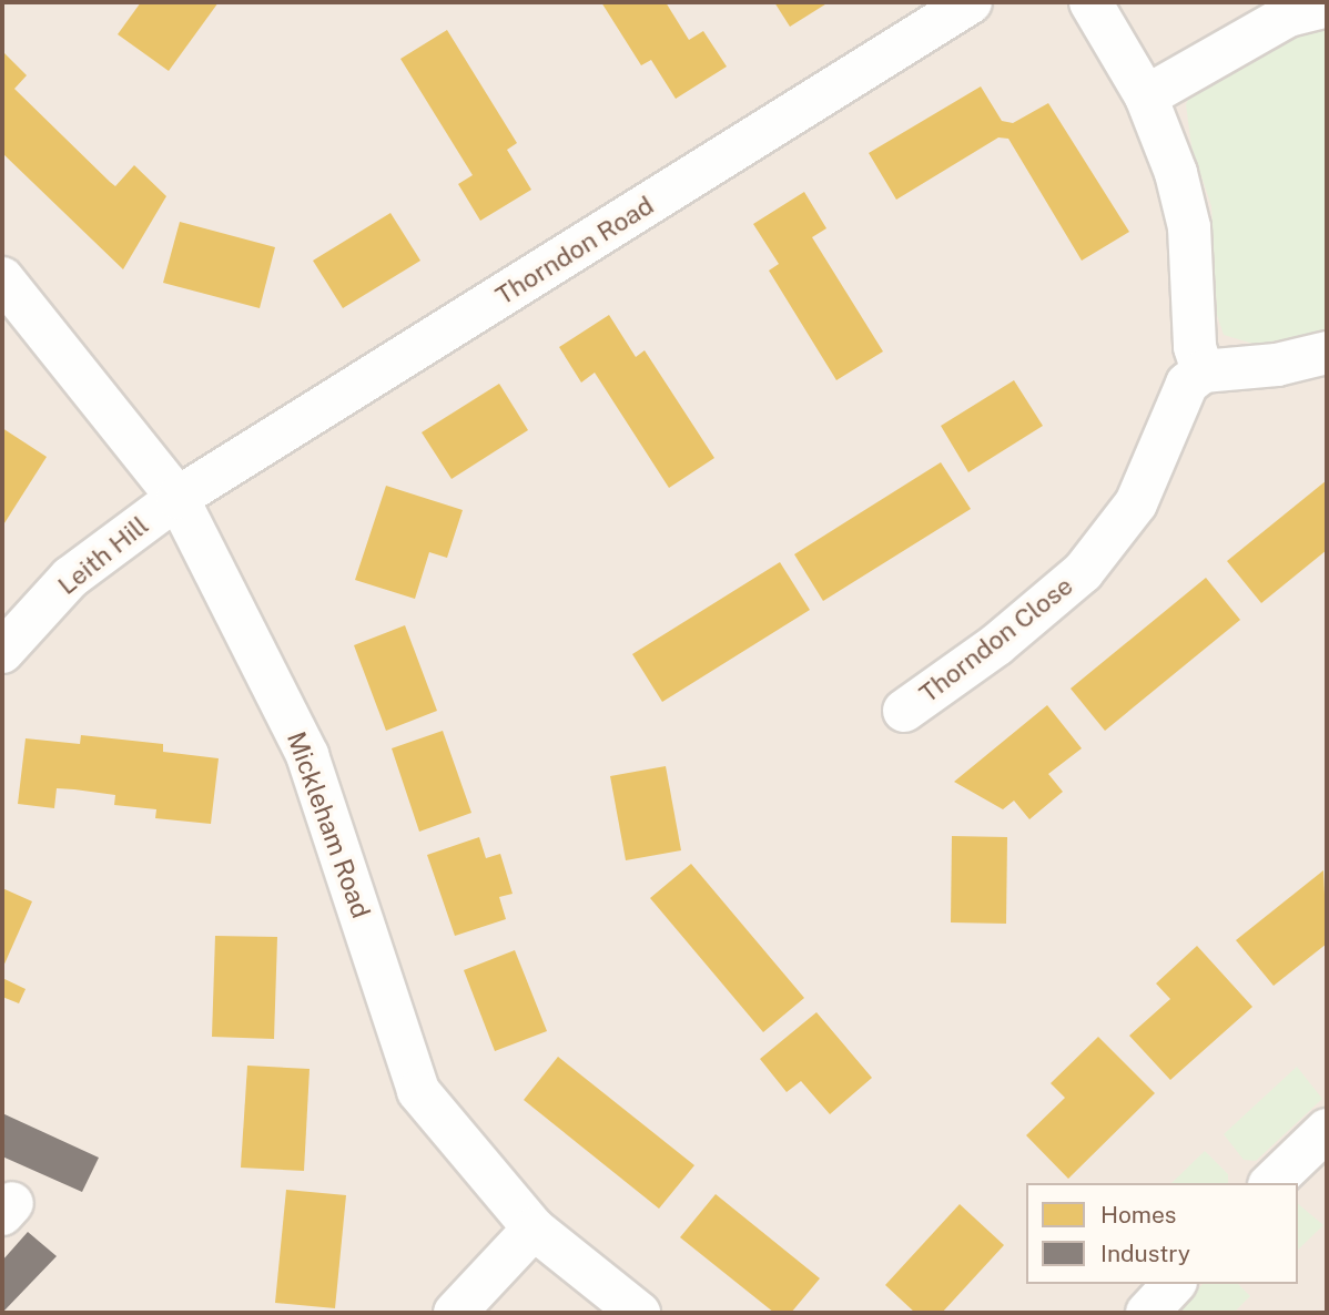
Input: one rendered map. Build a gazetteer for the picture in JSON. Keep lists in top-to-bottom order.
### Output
{
  "streets": {
    "street": [
      "Thorndon Road",
      "Leith Hill",
      "Thorndon Close",
      "Mickleham Road"
    ]
  },
  "crossings": [
    ["Thorndon Road", "Leith Hill"],
    ["Thorndon Road", "Mickleham Road"],
    ["Leith Hill", "Mickleham Road"]
  ],
  "legend": ["Homes", "Industry"]
}
